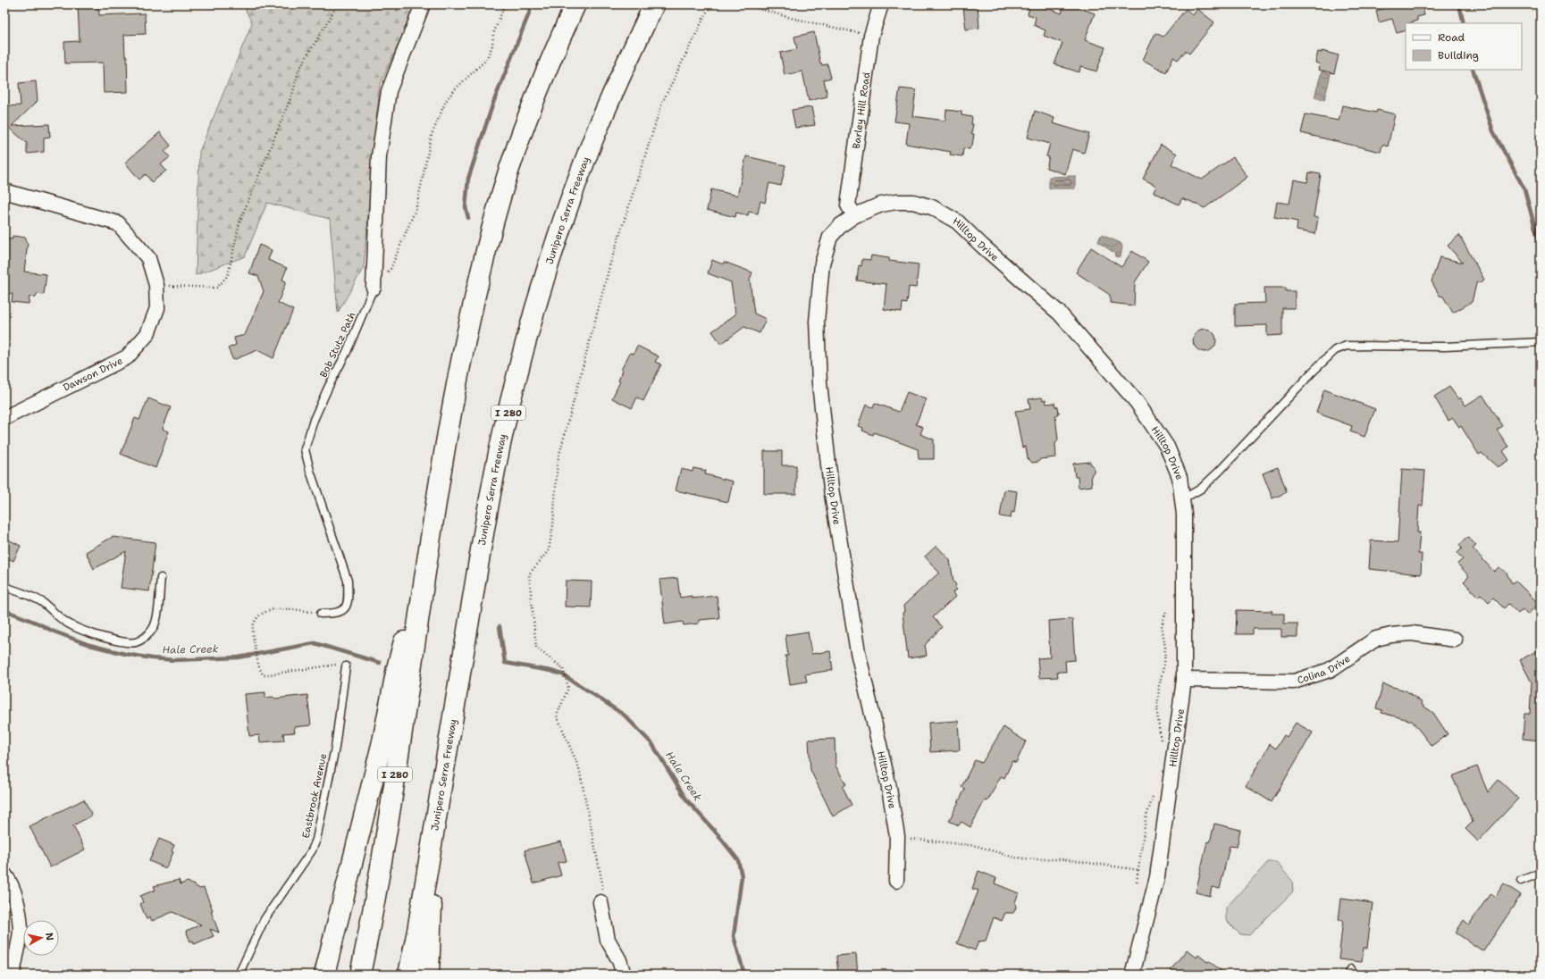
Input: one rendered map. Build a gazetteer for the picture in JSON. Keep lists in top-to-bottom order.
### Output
{
  "streets": {
    "highway": ["Junipero Serra Freeway", "I 280"],
    "street": [
      "Barley Hill Road",
      "Hilltop Drive",
      "Dawson Drive",
      "Colina Drive"
    ],
    "lane": ["Bob Stutz Path", "Eastbrook Avenue"]
  },
  "crossings": [
    ["Barley Hill Road", "Hilltop Drive"],
    ["Hilltop Drive", "Colina Drive"]
  ],
  "water": ["Hale Creek"],
  "legend": ["Road", "Building"],
  "north": "right"
}
